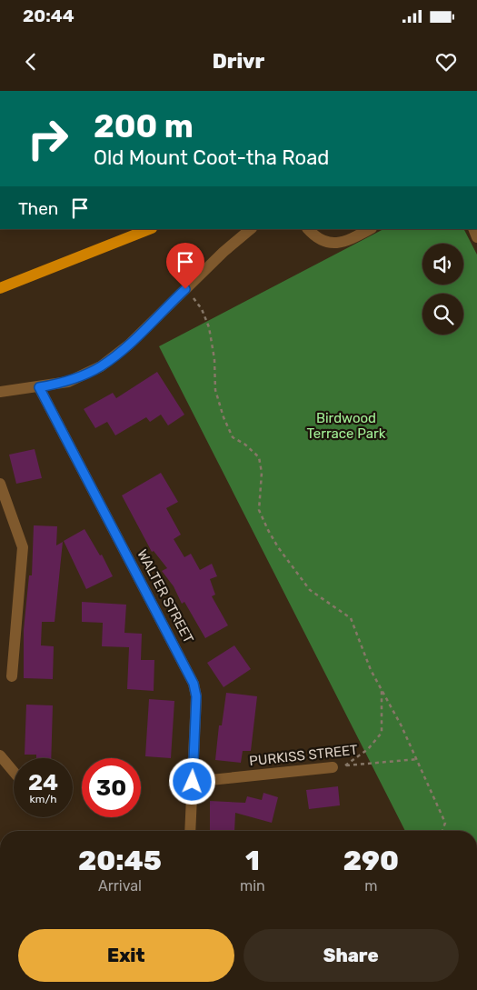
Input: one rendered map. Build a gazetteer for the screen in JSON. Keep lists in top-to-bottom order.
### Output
{
  "streets": {
    "street": ["WALTER STREET", "PURKISS STREET"]
  },
  "crossings": [
    ["WALTER STREET", "PURKISS STREET"]
  ],
  "parks": ["Birdwood Terrace Park"],
  "page": {
    "status": "20:44",
    "header": "Drivr",
    "turn": ["200 m", "Old Mount Coot-tha Road"],
    "then": "Then",
    "speed": "24 km/h",
    "limit": "30",
    "eta": [
      "20:45",
      "Arrival",
      "1",
      "min",
      "290",
      "m"
    ],
    "buttons": ["Exit", "Share"]
  }
}
